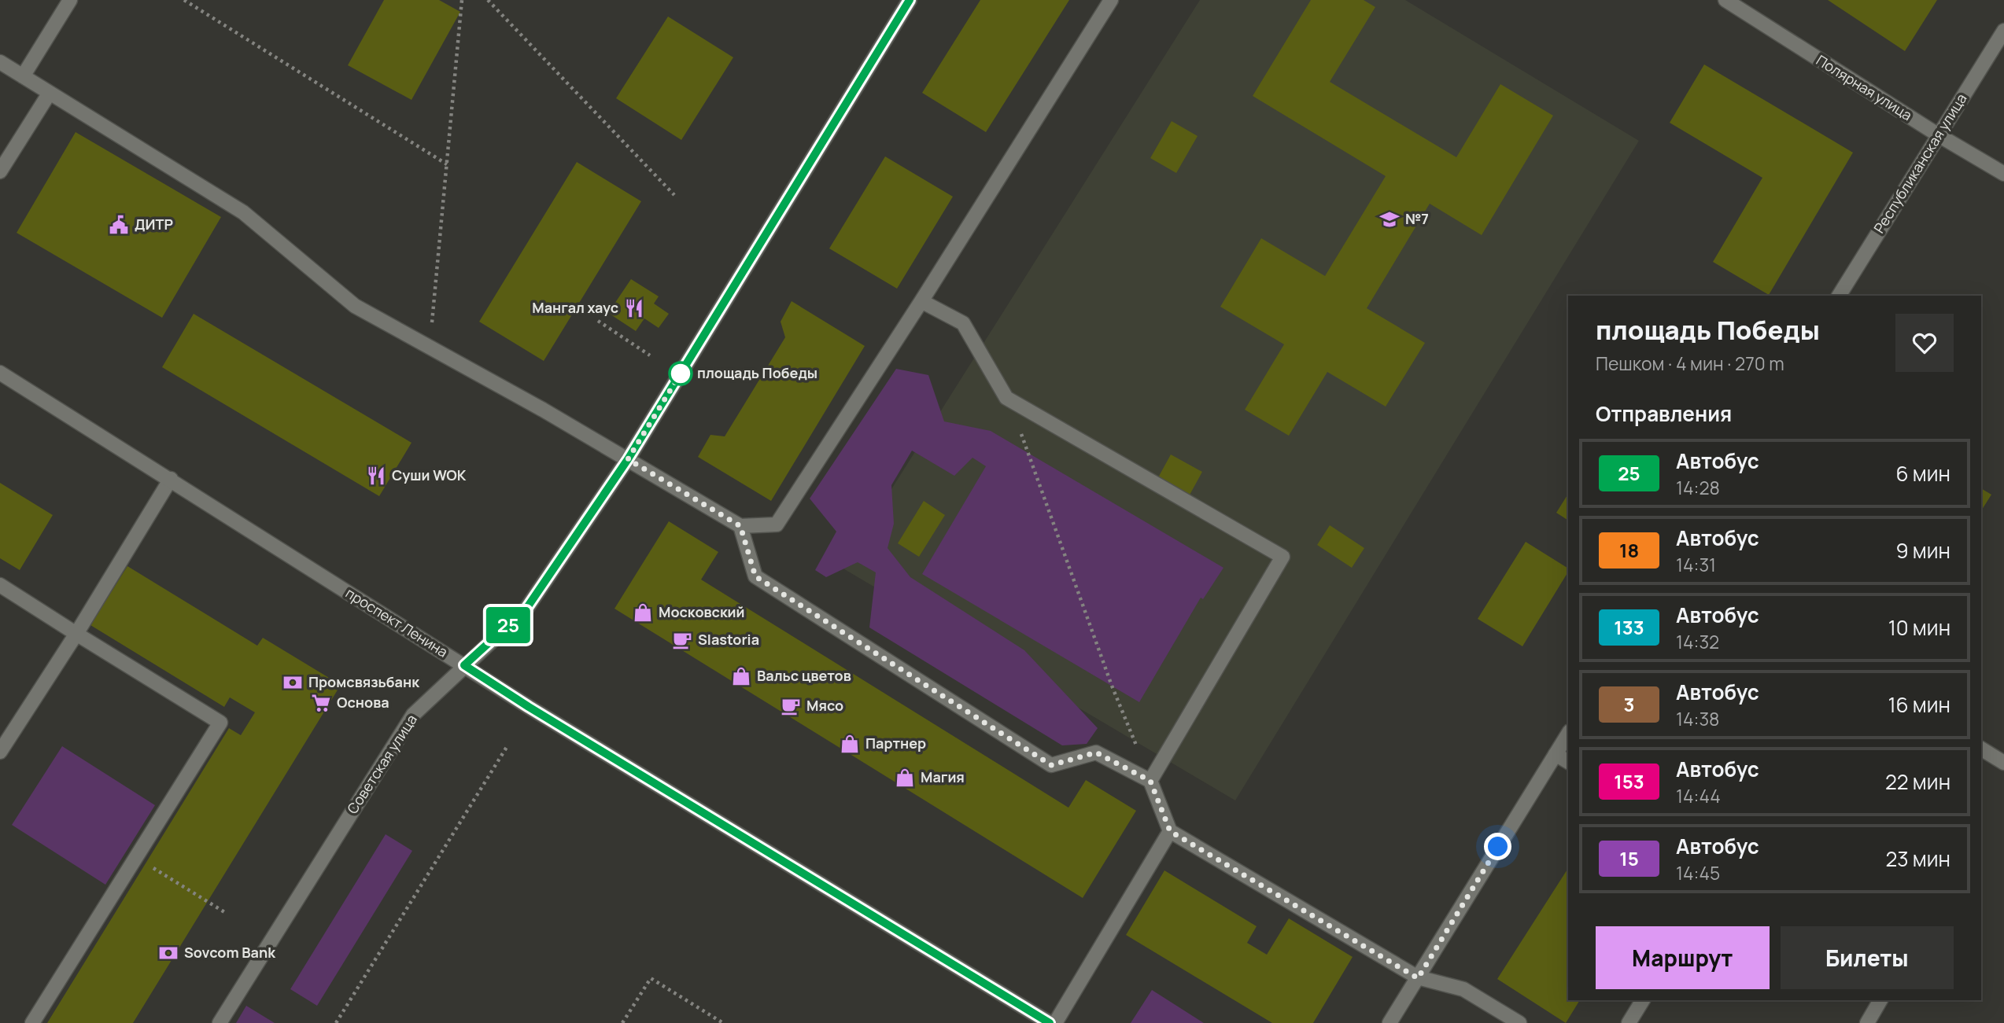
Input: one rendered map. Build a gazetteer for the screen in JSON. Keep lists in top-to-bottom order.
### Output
{
  "streets": {
    "street": [
      "Полярная улица",
      "Республиканская улица",
      "проспект Ленина",
      "Советская улица"
    ]
  },
  "crossings": [
    ["Полярная улица", "Республиканская улица"],
    ["проспект Ленина", "Советская улица"]
  ],
  "places": {
    "school or university": ["№7"],
    "public building": ["ДИТР"],
    "restaurant": ["Мангал хаус", "Суши WOK"],
    "other": ["площадь Победы"],
    "shop": [
      "Московский",
      "Вальс цветов",
      "Партнер",
      "Магия"
    ],
    "cafe": ["Slastoria", "Мясо"],
    "bank": ["Промсвязьбанк", "Sovcom Bank"],
    "supermarket": ["Основа"]
  },
  "lines": ["bus line 25"],
  "page": {
    "on_map": "25",
    "heading": [
      ["площадь Победы", "Пешком · 4 мин · 270 m"],
      "Отправления"
    ],
    "list": [
      {
        "mark": "25",
        "name": "Автобус",
        "note": "14:28",
        "value": "6 мин"
      },
      {
        "mark": "18",
        "name": "Автобус",
        "note": "14:31",
        "value": "9 мин"
      },
      {
        "mark": "133",
        "name": "Автобус",
        "note": "14:32",
        "value": "10 мин"
      },
      {
        "mark": "3",
        "name": "Автобус",
        "note": "14:38",
        "value": "16 мин"
      },
      {
        "mark": "153",
        "name": "Автобус",
        "note": "14:44",
        "value": "22 мин"
      },
      {
        "mark": "15",
        "name": "Автобус",
        "note": "14:45",
        "value": "23 мин"
      }
    ],
    "buttons": ["Маршрут", "Билеты"]
  }
}
